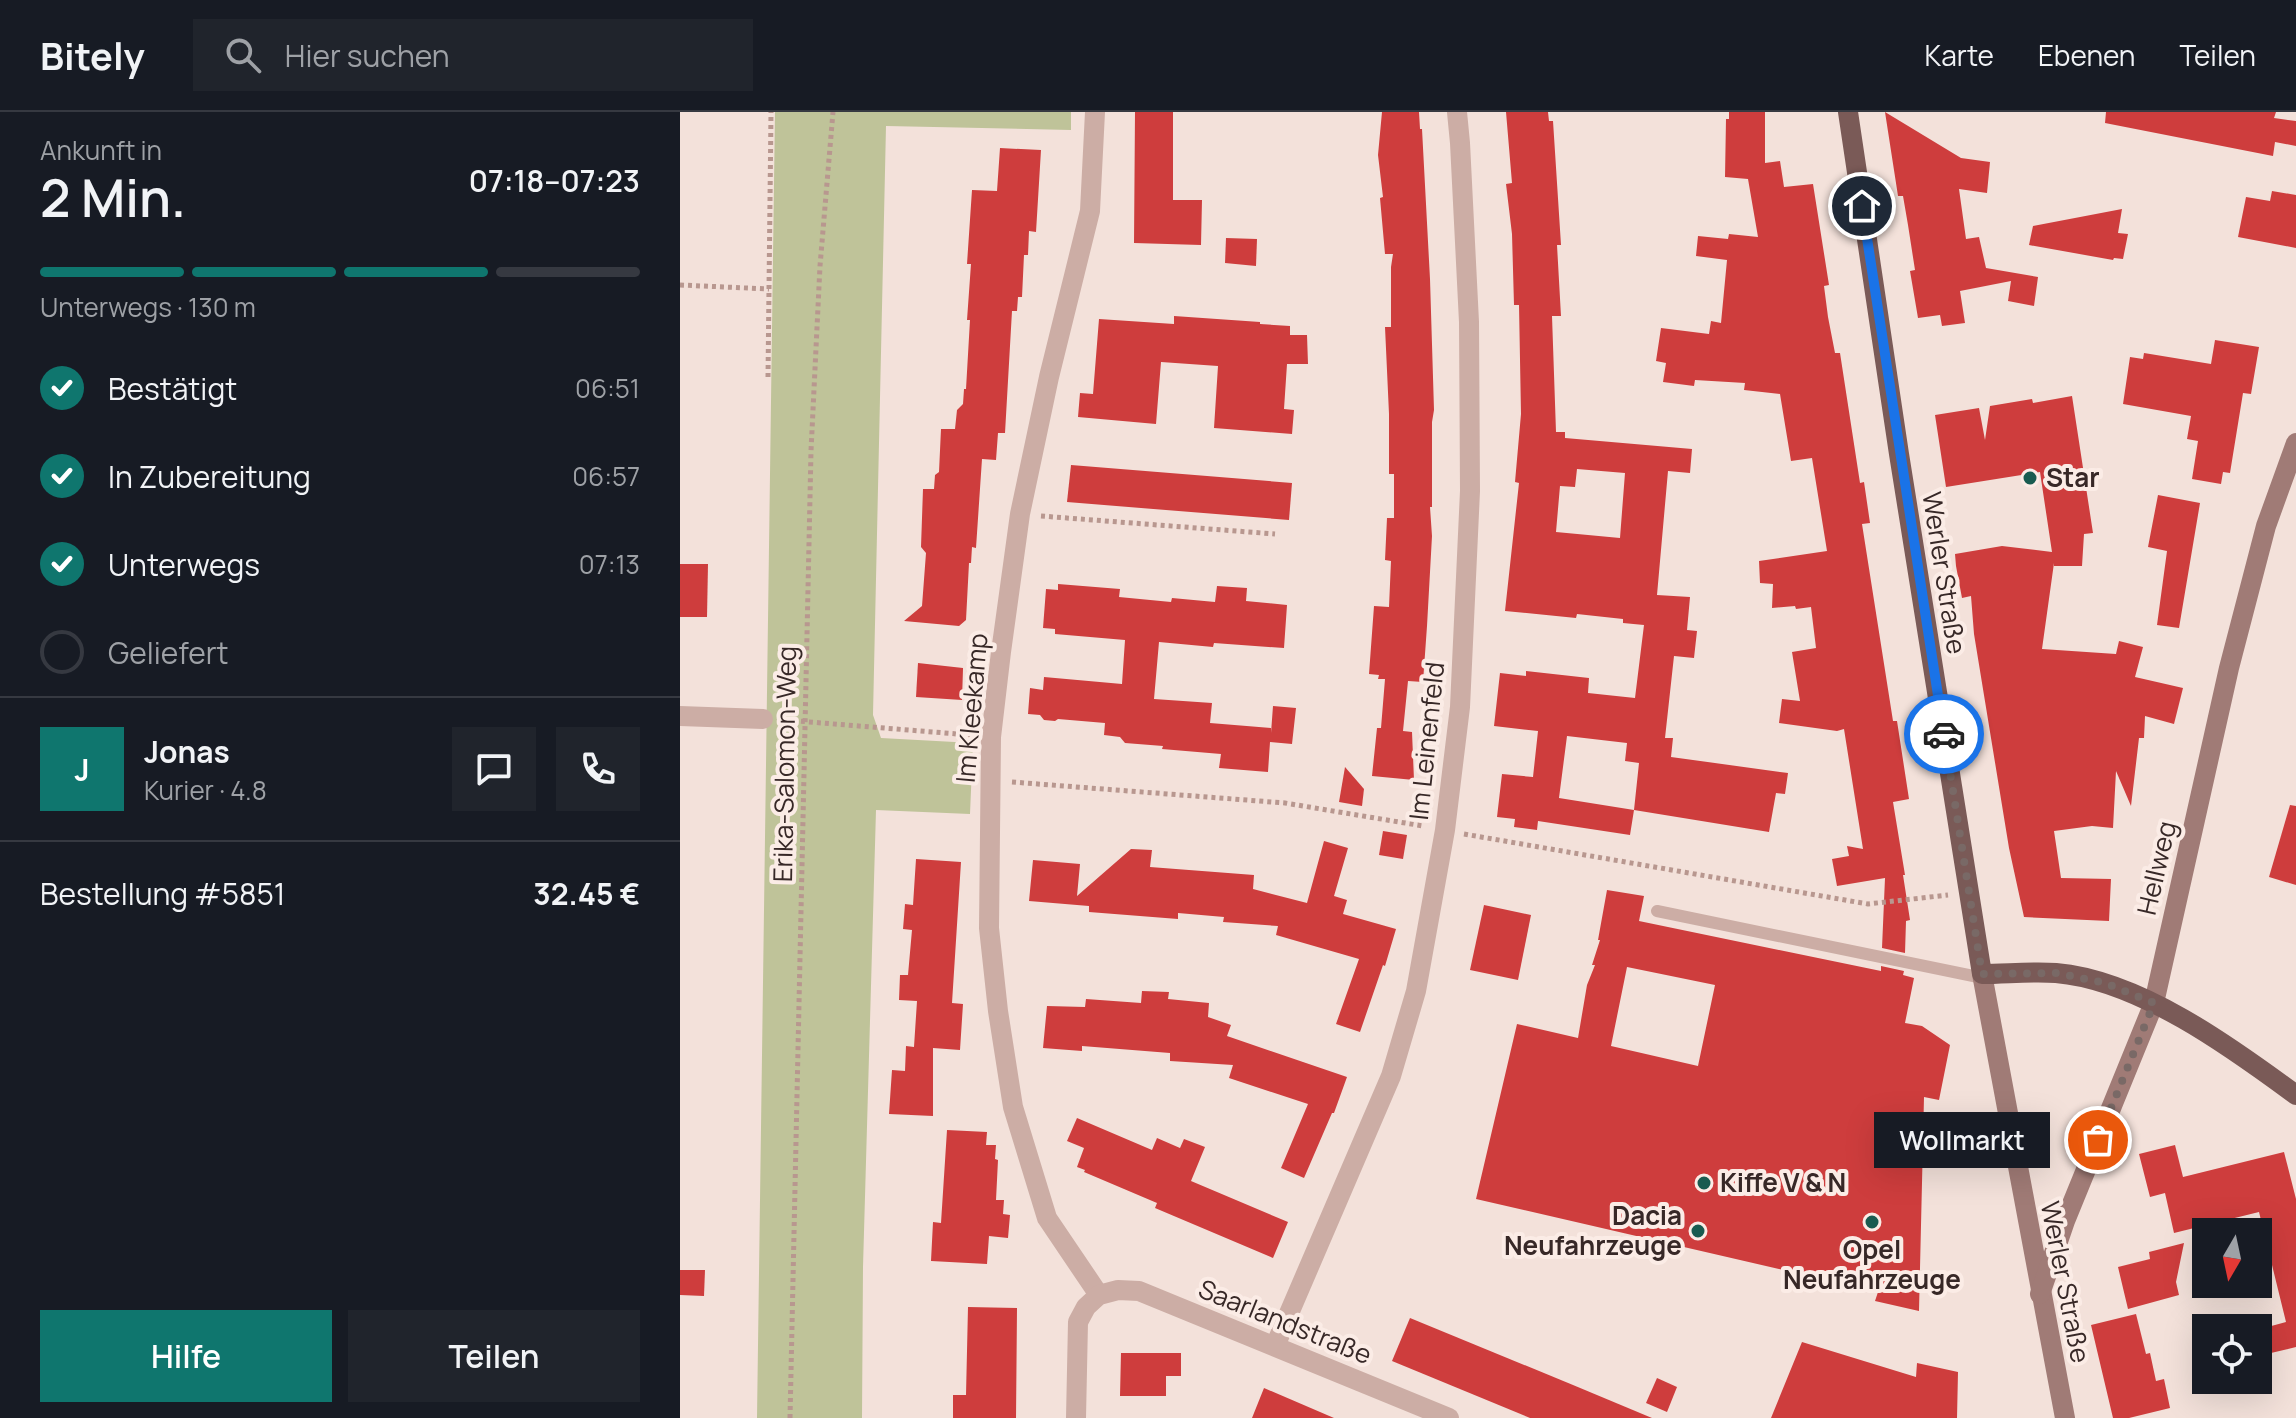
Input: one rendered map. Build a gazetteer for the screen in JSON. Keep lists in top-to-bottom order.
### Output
{
  "streets": {
    "main road": ["Werler Straße"],
    "street": [
      "Im Kleekamp",
      "Im Leinenfeld",
      "Hellweg",
      "Saarlandstraße"
    ],
    "path": ["Erika-Salomon-Weg"]
  },
  "crossings": [
    ["Werler Straße", "Hellweg"],
    ["Im Kleekamp", "Saarlandstraße"],
    ["Im Leinenfeld", "Saarlandstraße"]
  ],
  "places": [
    "Star",
    "Wollmarkt",
    "Kiffe V & N",
    "Opel Neufahrzeuge",
    "Dacia Neufahrzeuge"
  ],
  "north": "bottom",
  "page": {
    "header": "Bitely",
    "search": "Hier suchen",
    "nav": ["Karte", "Ebenen", "Teilen"],
    "heading": ["2 Min.", "Ankunft in", "07:18–07:23"],
    "panel": [
      "Jonas",
      "Kurier · 4.8",
      "Bestellung #5851",
      "32.45 €"
    ],
    "bar": "Unterwegs · 130 m",
    "list": [
      ["Bestätigt", "06:51"],
      ["In Zubereitung", "06:57"],
      ["Unterwegs", "07:13"],
      "Geliefert"
    ],
    "round": "J",
    "bubble": "Wollmarkt",
    "buttons": ["Hilfe", "Teilen"]
  }
}
